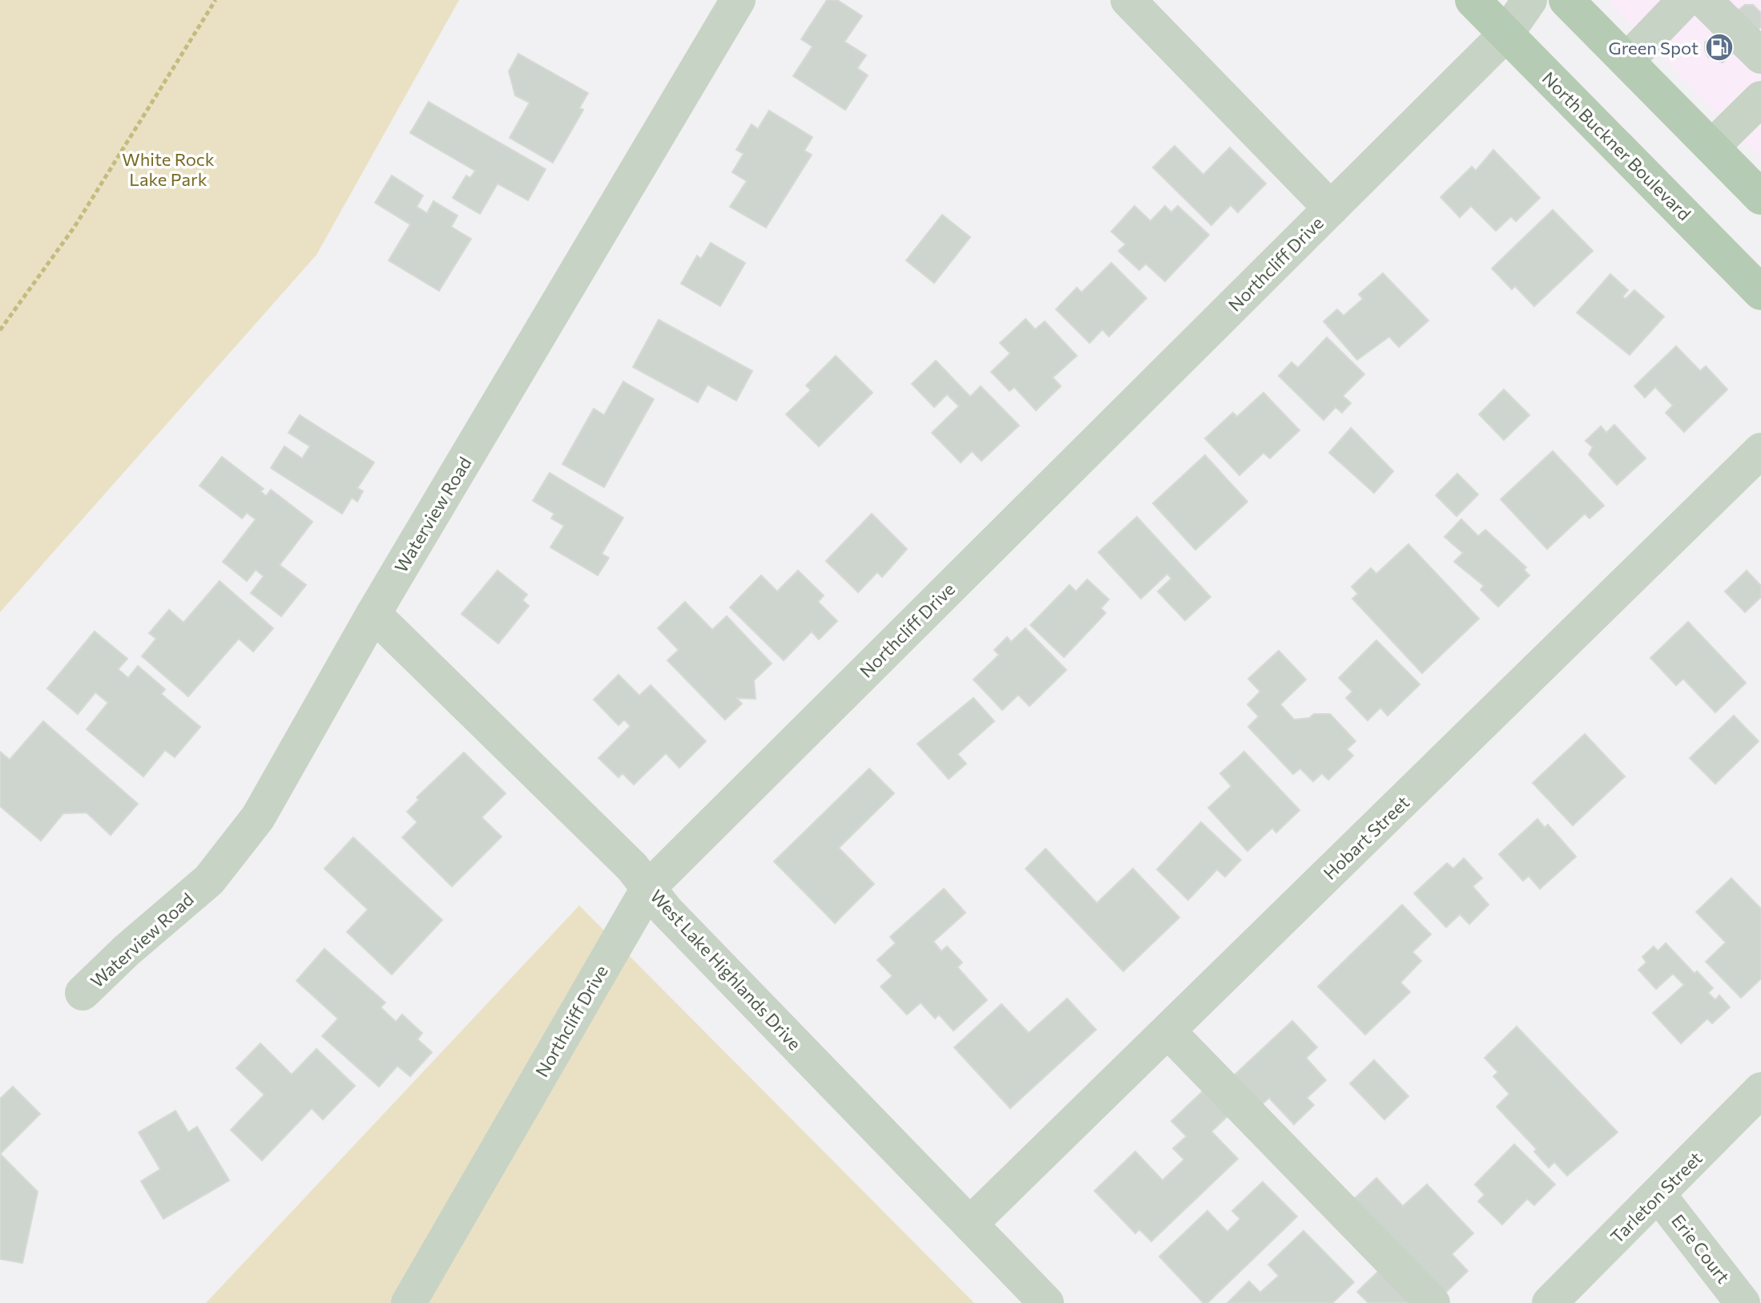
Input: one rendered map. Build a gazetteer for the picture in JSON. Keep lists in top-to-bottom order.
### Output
{
  "streets": {
    "main road": ["North Buckner Boulevard"],
    "street": [
      "Northcliff Drive",
      "Waterview Road",
      "Hobart Street",
      "West Lake Highlands Drive",
      "Tarleton Street",
      "Erie Court"
    ]
  },
  "crossings": [
    ["North Buckner Boulevard", "Northcliff Drive"],
    ["Northcliff Drive", "West Lake Highlands Drive"],
    ["Waterview Road", "West Lake Highlands Drive"],
    ["Hobart Street", "West Lake Highlands Drive"],
    ["Tarleton Street", "Erie Court"]
  ],
  "parks": ["White Rock Lake Park"],
  "places": {
    "fuel station": ["Green Spot"]
  }
}
